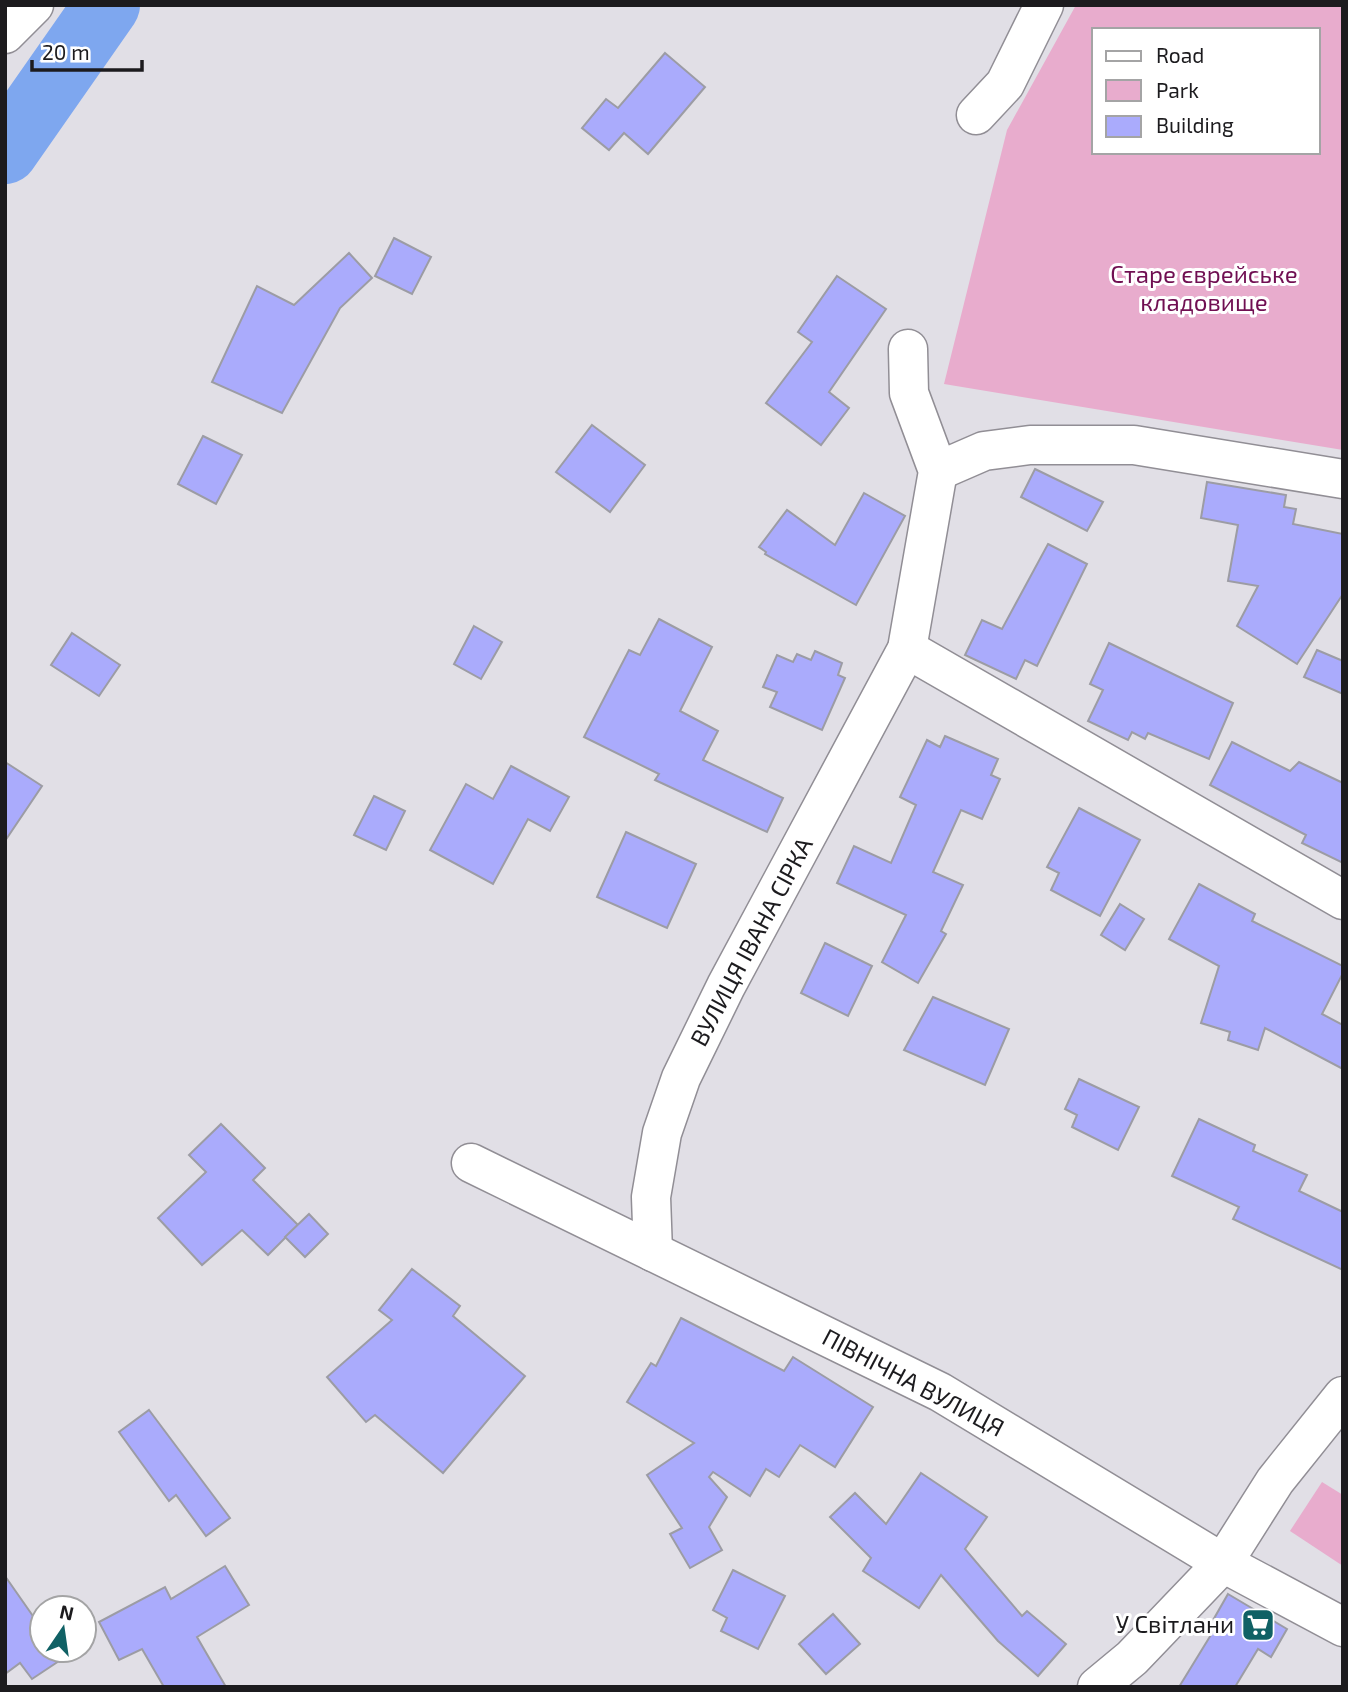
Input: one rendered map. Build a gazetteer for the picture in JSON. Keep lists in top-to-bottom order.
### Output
{
  "streets": {
    "street": ["ВУЛИЦЯ ІВАНА СІРКА", "ПІВНІЧНА ВУЛИЦЯ"]
  },
  "crossings": [
    ["ВУЛИЦЯ ІВАНА СІРКА", "ПІВНІЧНА ВУЛИЦЯ"]
  ],
  "parks": ["Старе єврейське кладовище"],
  "places": {
    "supermarket": ["У Світлани"]
  },
  "legend": ["Road", "Park", "Building"],
  "scale_bar": "20 m",
  "north": "top"
}
